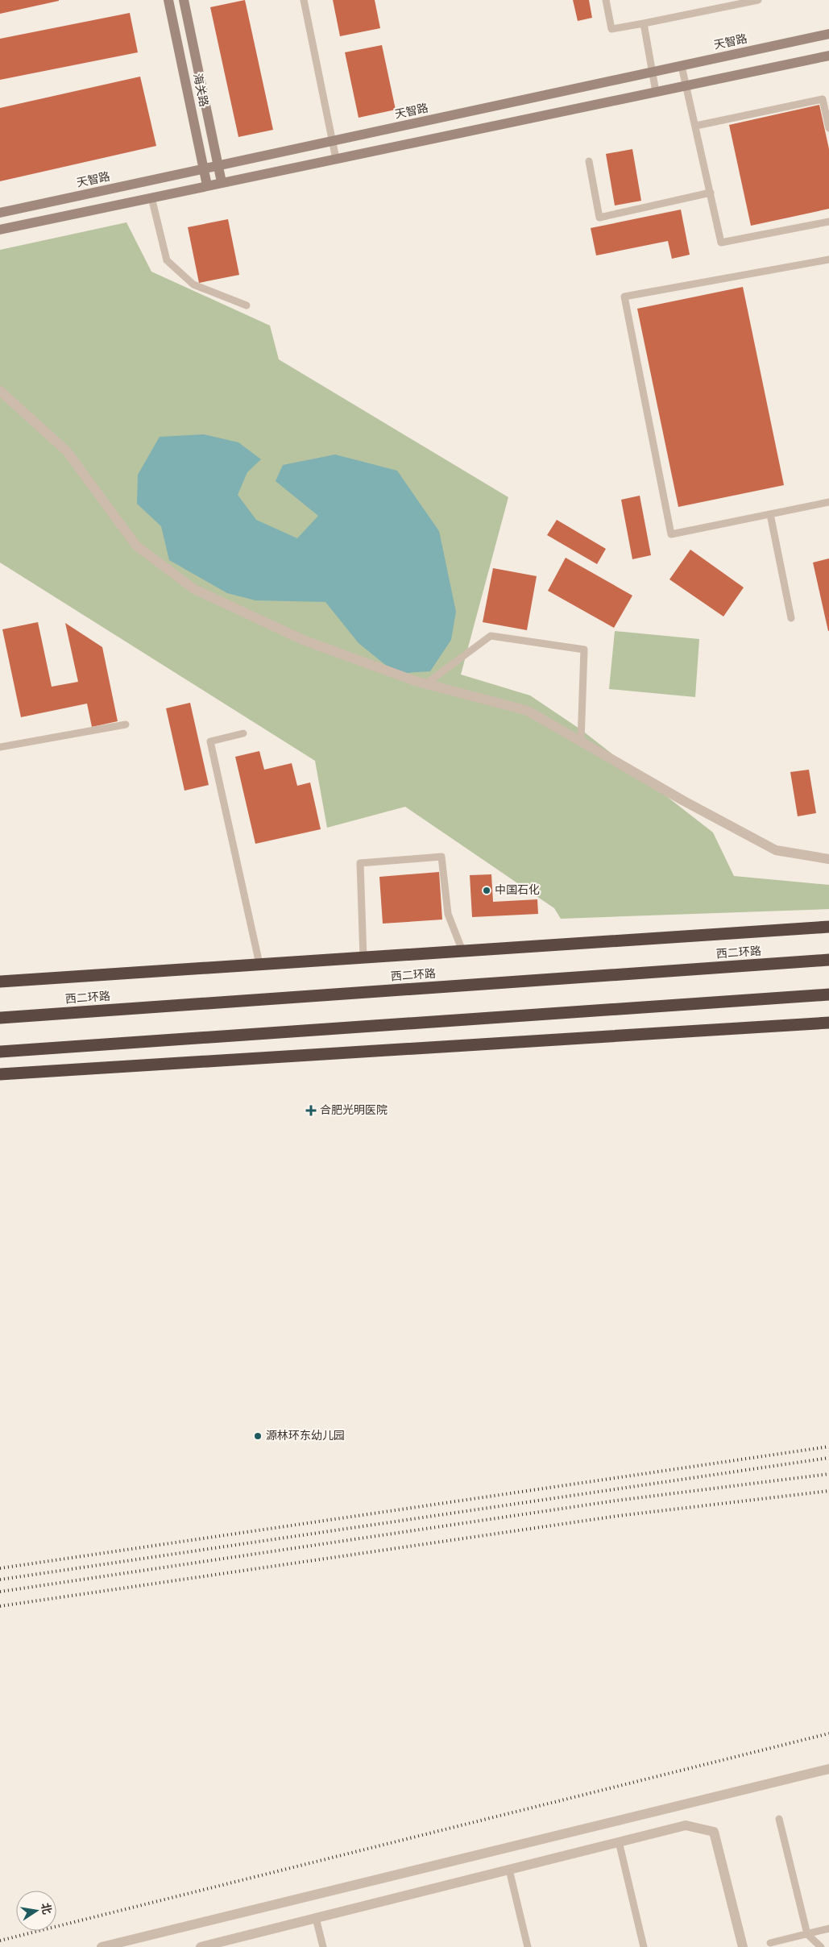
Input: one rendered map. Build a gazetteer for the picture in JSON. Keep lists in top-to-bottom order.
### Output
{
  "streets": {
    "highway": ["西二环路"],
    "street": ["天智路", "海关路"]
  },
  "crossings": [
    ["天智路", "海关路"]
  ],
  "places": {
    "other": ["中国石化", "源林环东幼儿园"],
    "health": ["合肥光明医院"]
  },
  "north": "right"
}
